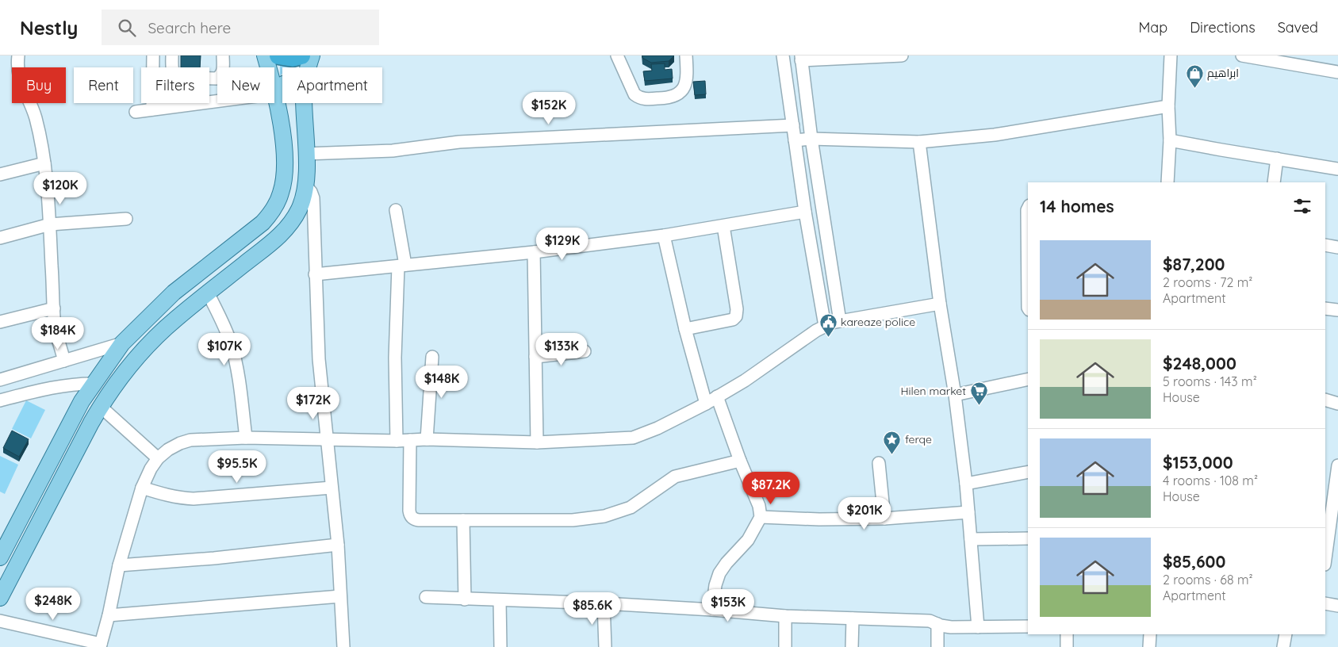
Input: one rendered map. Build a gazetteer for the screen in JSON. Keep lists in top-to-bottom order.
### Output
{
  "places": {
    "shop": ["ابراهيم"],
    "public building": ["kareaze police"],
    "supermarket": ["Hilen market"],
    "place": ["ferqe"]
  },
  "page": {
    "header": "Nestly",
    "search": "Search here",
    "nav": ["Map", "Directions", "Saved"],
    "chip": [
      "Buy",
      "Rent",
      "Filters",
      "New",
      "Apartment"
    ],
    "price": [
      "$152K",
      "$120K",
      "$129K",
      "$184K",
      "$107K",
      "$133K",
      "$148K",
      "$172K",
      "$95.5K",
      "$87.2K",
      "$201K",
      "$248K",
      "$153K",
      "$85.6K"
    ],
    "heading": "14 homes",
    "list": [
      {
        "name": "$87,200",
        "note": "2 rooms · 72 m² · Apartment"
      },
      {
        "name": "$248,000",
        "note": "5 rooms · 143 m² · House"
      },
      {
        "name": "$153,000",
        "note": "4 rooms · 108 m² · House"
      },
      {
        "name": "$85,600",
        "note": "2 rooms · 68 m² · Apartment"
      }
    ]
  }
}
